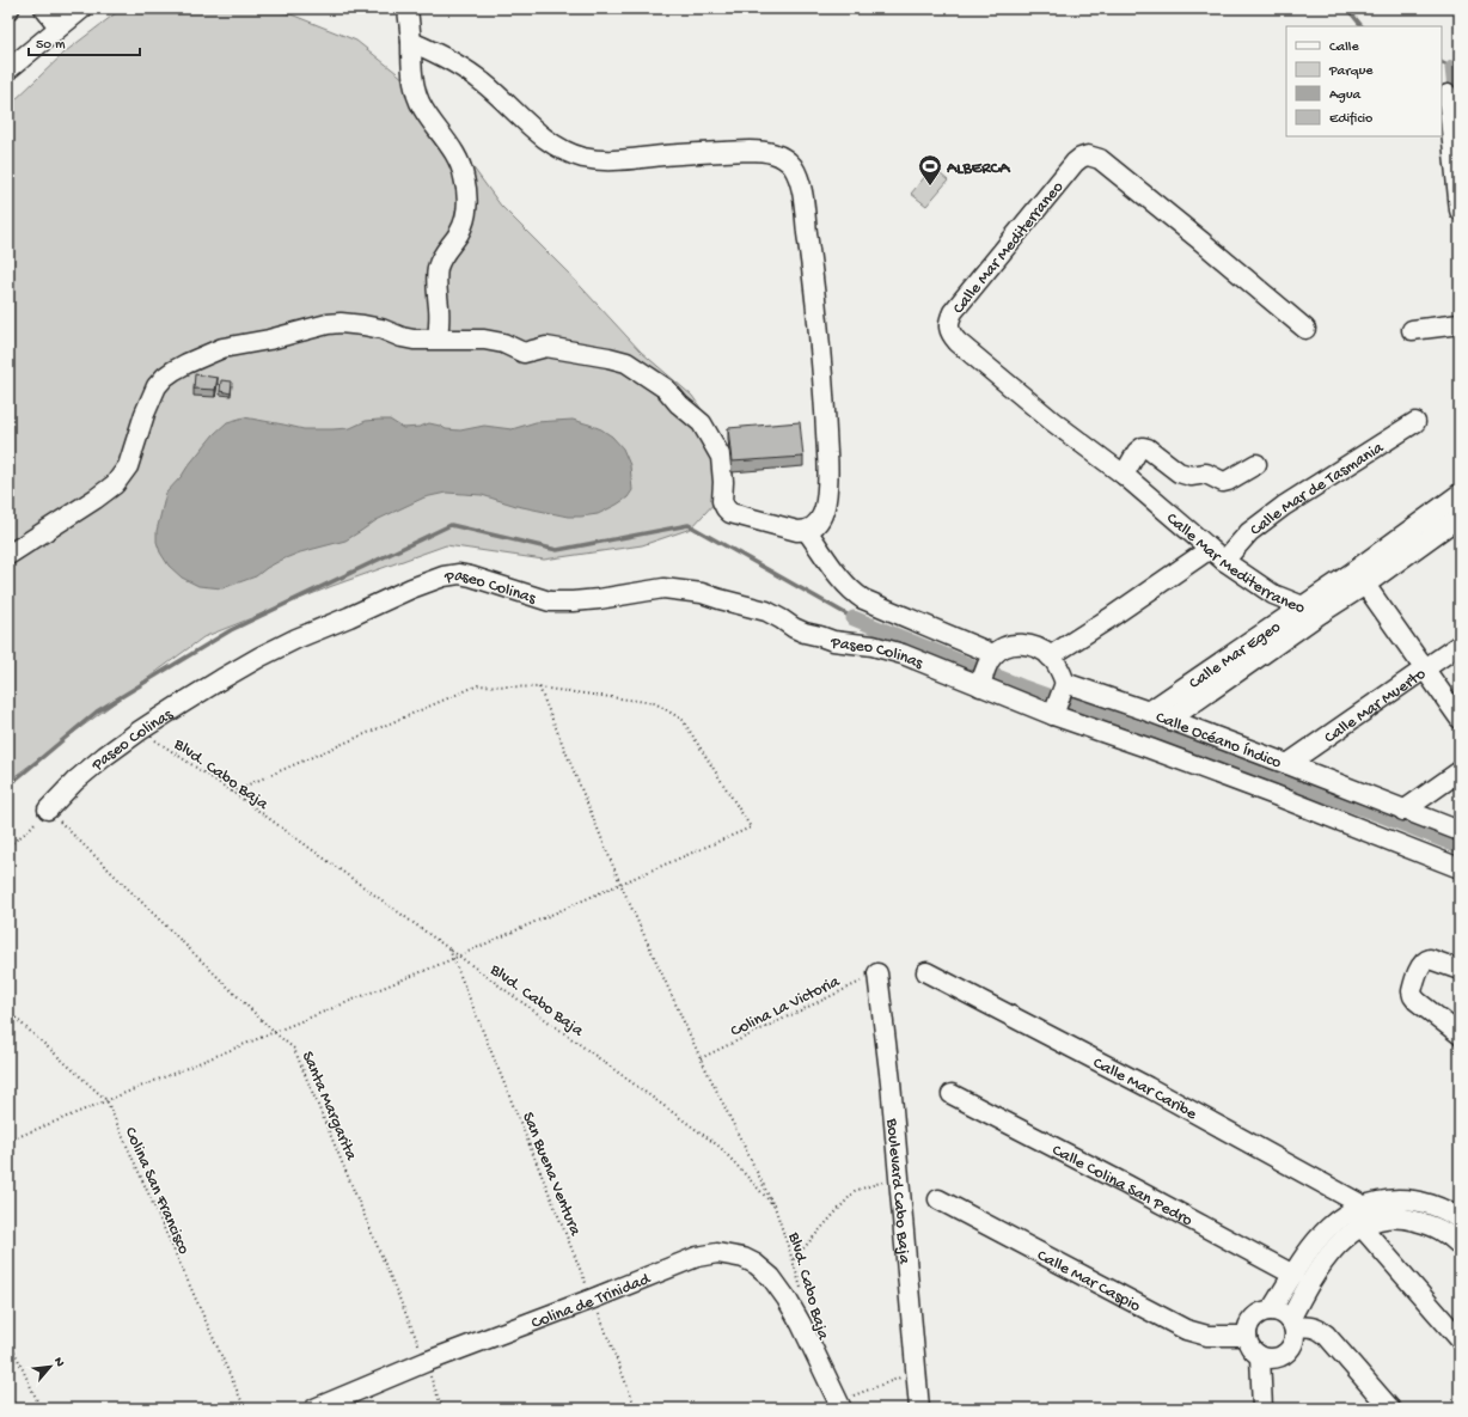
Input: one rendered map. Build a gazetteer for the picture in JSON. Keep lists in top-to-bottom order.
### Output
{
  "streets": {
    "street": [
      "Calle Mar Mediterraneo",
      "Calle Mar de Tasmania",
      "Paseo Colinas",
      "Calle Mar Egeo",
      "Calle Mar Muerto",
      "Calle Océano Índico",
      "Calle Mar Caribe",
      "Calle Colina San Pedro",
      "Boulevard Cabo Baja",
      "Calle Mar Caspio",
      "Colina de Trinidad"
    ],
    "path": [
      "Blvd. Cabo Baja",
      "Colina La Victoria",
      "Santa Margarita",
      "San Buena Ventura",
      "Colina San Francisco"
    ]
  },
  "crossings": [
    ["Calle Mar Mediterraneo", "Calle Mar de Tasmania"],
    ["Calle Mar Mediterraneo", "Calle Mar Egeo"],
    ["Paseo Colinas", "Calle Océano Índico"],
    ["Paseo Colinas", "Blvd. Cabo Baja"],
    ["Paseo Colinas", "Santa Margarita"],
    ["Calle Mar Egeo", "Calle Océano Índico"],
    ["Calle Mar Muerto", "Calle Océano Índico"],
    ["Blvd. Cabo Baja", "San Buena Ventura"],
    ["Colina La Victoria", "Boulevard Cabo Baja"],
    ["Santa Margarita", "Colina de Trinidad"],
    ["San Buena Ventura", "Colina de Trinidad"]
  ],
  "places": {
    "sports": ["ALBERCA"]
  },
  "legend": [
    "Calle",
    "Parque",
    "Agua",
    "Edificio"
  ],
  "scale_bar": "50 m",
  "north": "top right"
}
